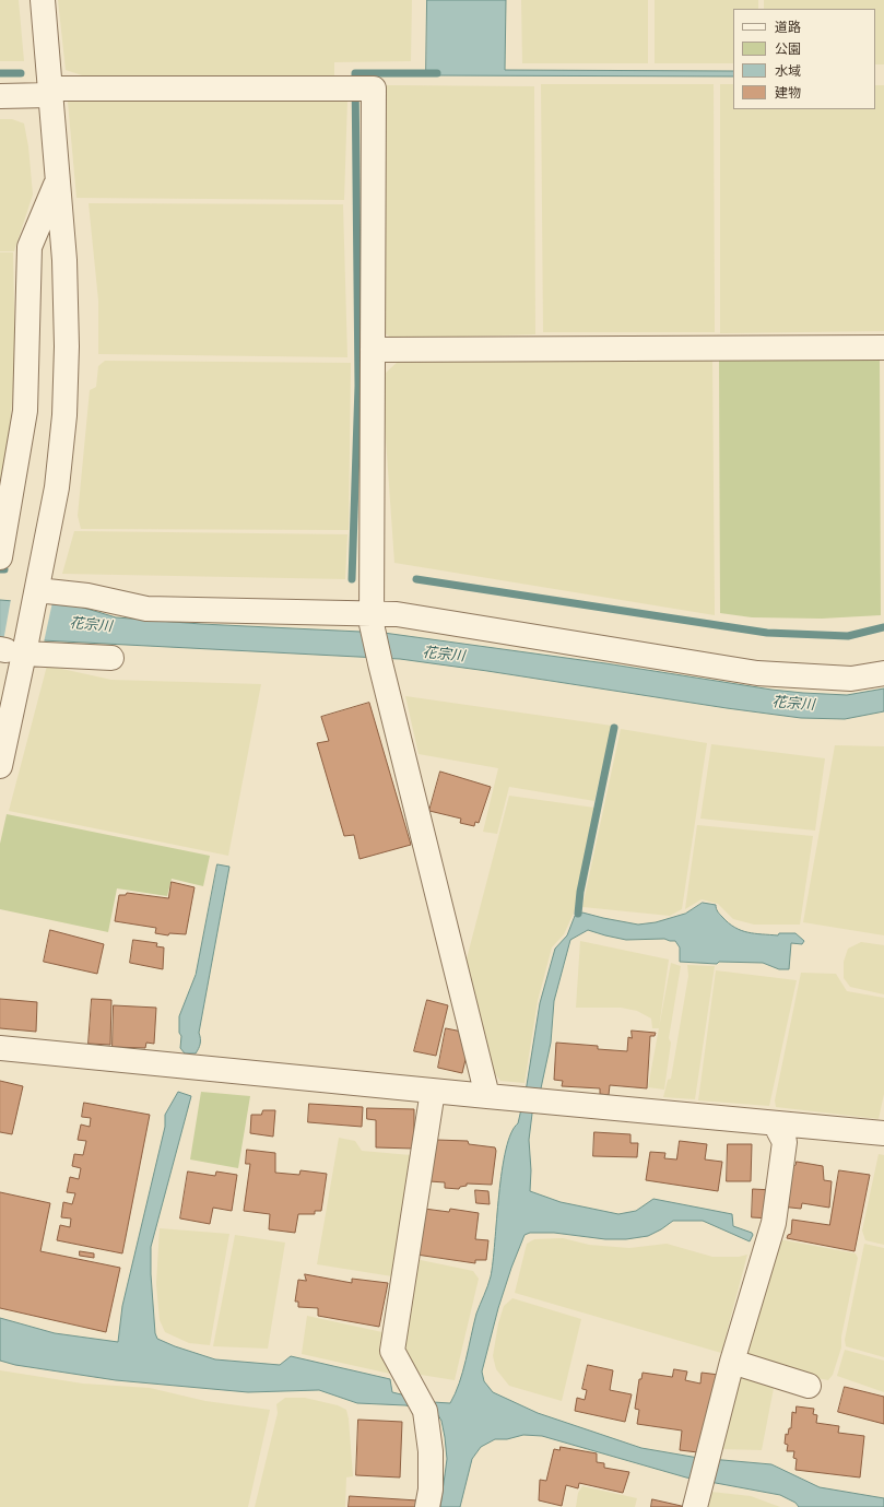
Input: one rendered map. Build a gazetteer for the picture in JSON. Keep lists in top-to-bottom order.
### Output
{
  "water": ["花宗川"],
  "legend": [
    "道路",
    "公園",
    "水域",
    "建物"
  ]
}
